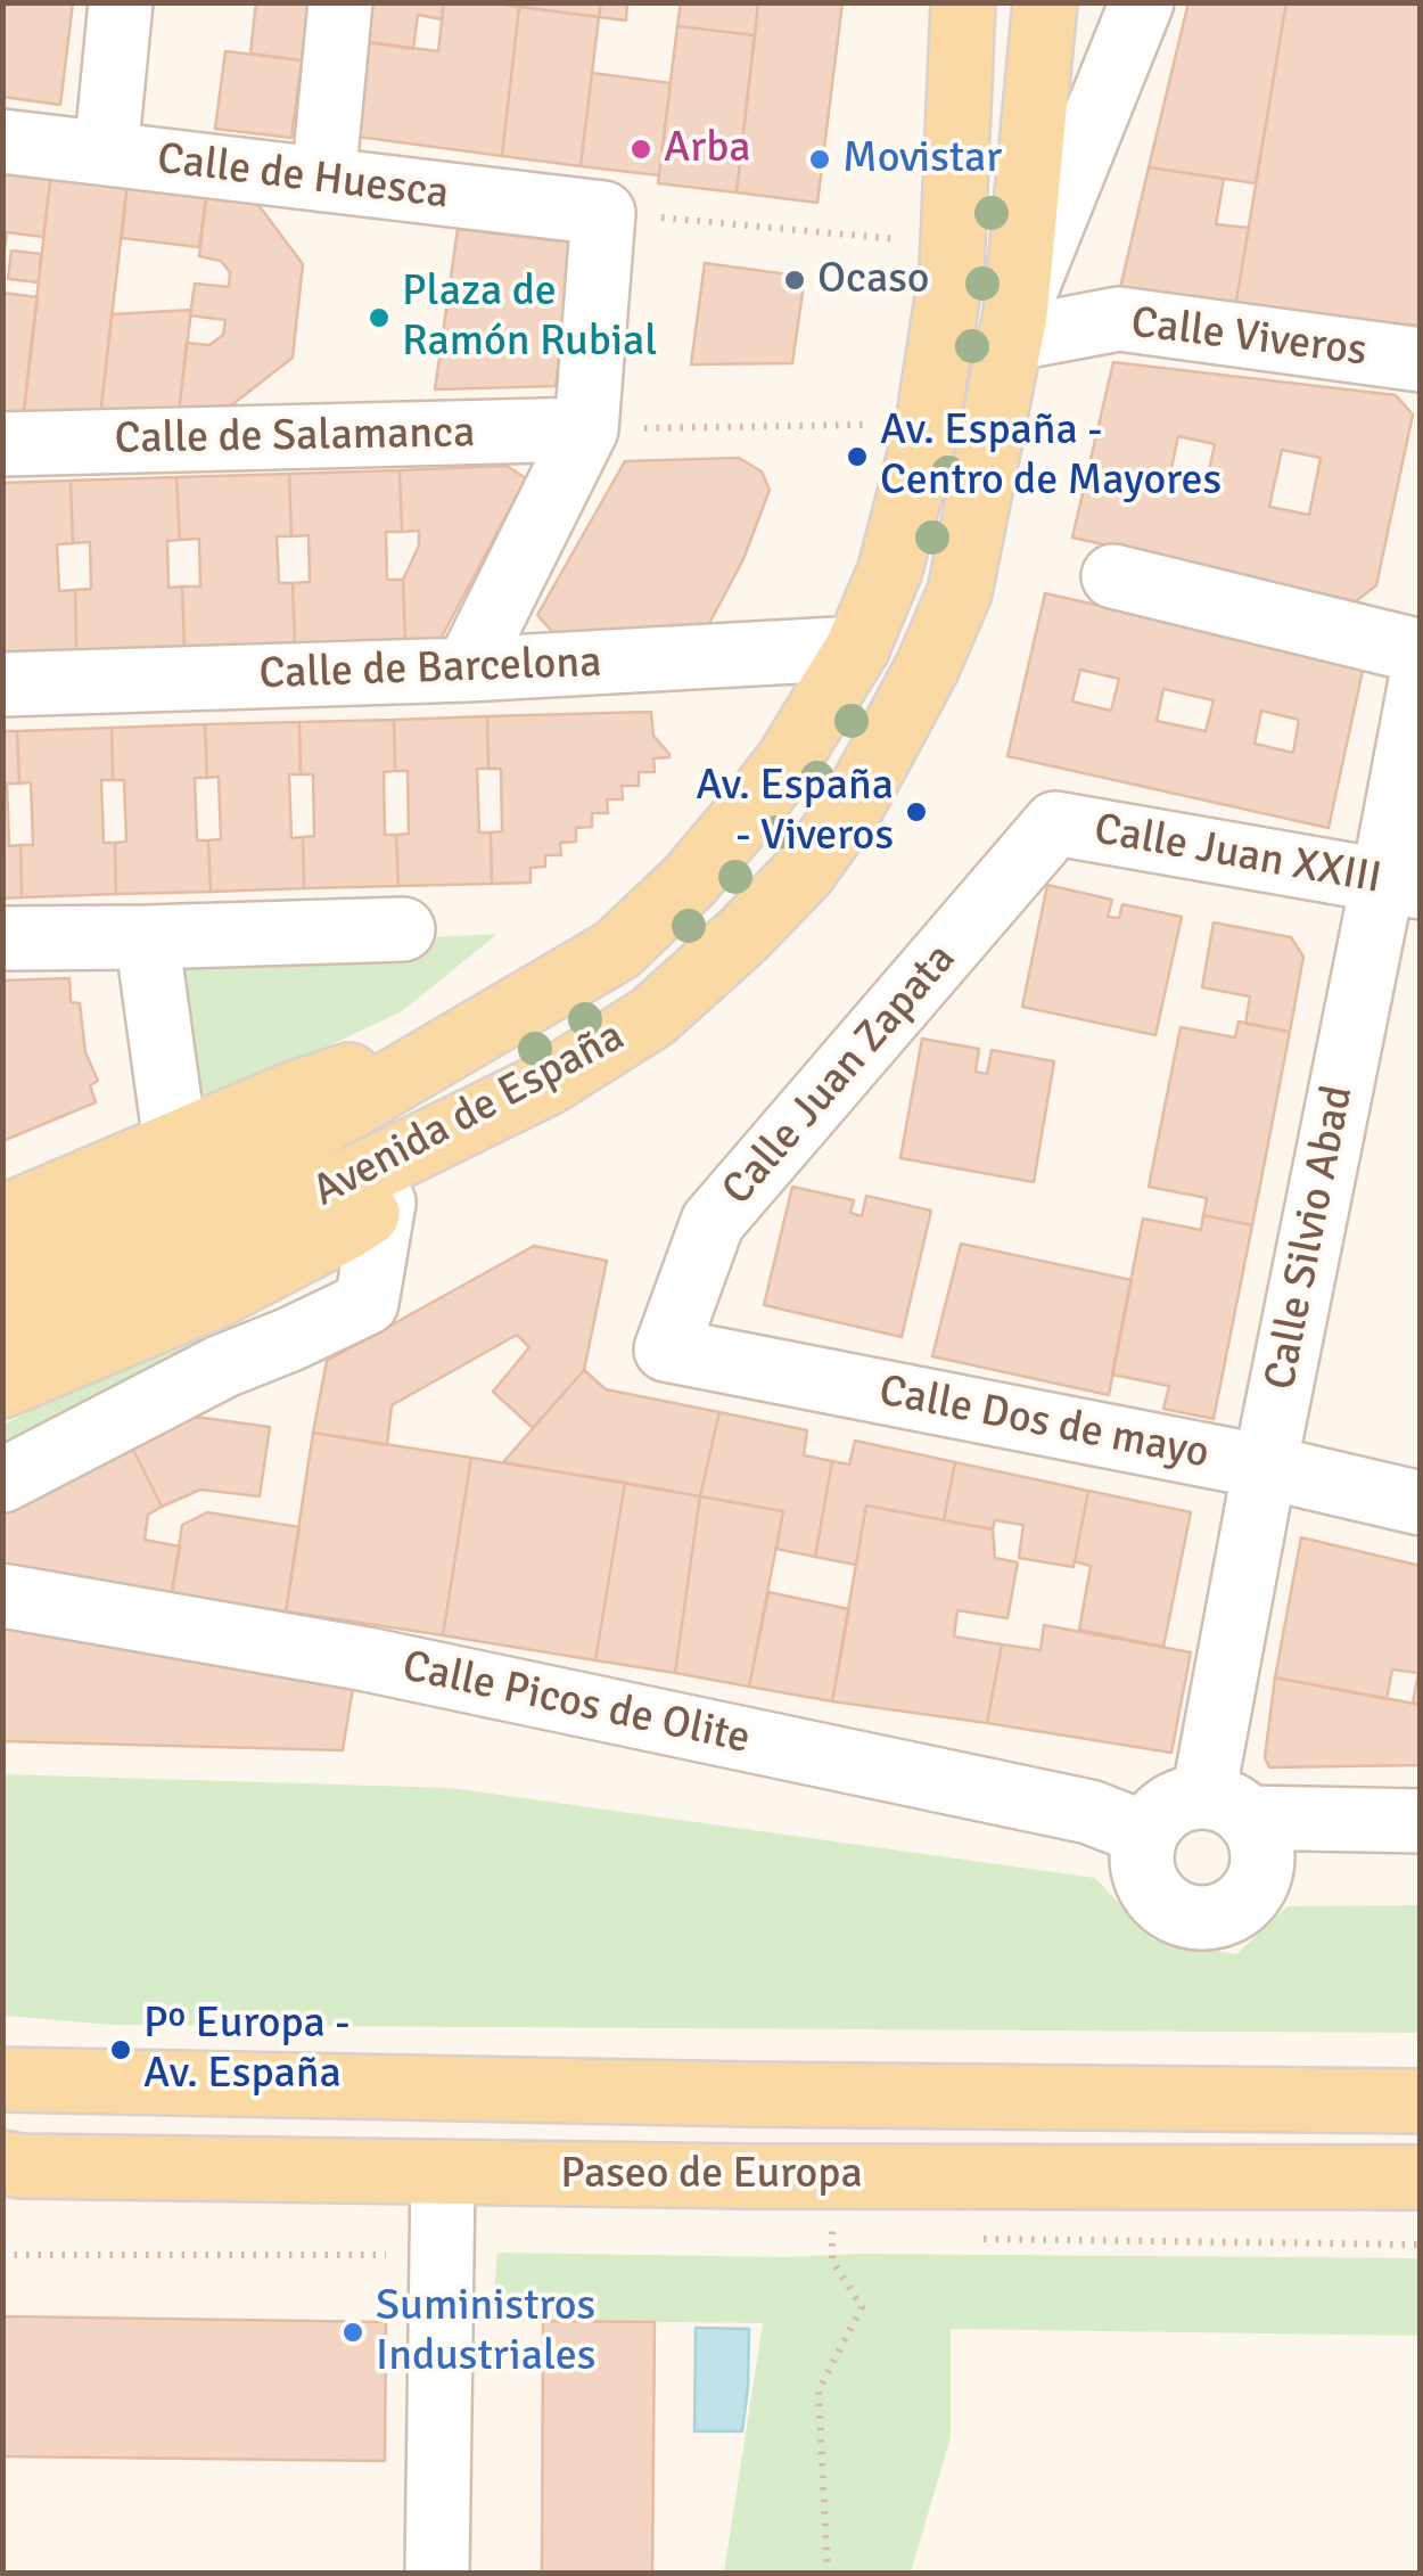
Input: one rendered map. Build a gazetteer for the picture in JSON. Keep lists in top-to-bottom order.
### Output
{
  "streets": {
    "main road": ["Avenida de España", "Paseo de Europa"],
    "street": [
      "Calle de Huesca",
      "Calle Viveros",
      "Calle de Salamanca",
      "Calle de Barcelona",
      "Calle Juan XXIII",
      "Calle Juan Zapata",
      "Calle Silvio Abad",
      "Calle Dos de mayo",
      "Calle Picos de Olite"
    ]
  },
  "crossings": [
    ["Calle Viveros", "Avenida de España"],
    ["Calle de Barcelona", "Avenida de España"],
    ["Calle Juan XXIII", "Calle Juan Zapata"],
    ["Calle Juan XXIII", "Calle Silvio Abad"],
    ["Calle Juan Zapata", "Calle Dos de mayo"],
    ["Calle Silvio Abad", "Calle Dos de mayo"],
    ["Calle Silvio Abad", "Calle Picos de Olite"]
  ],
  "places": [
    "Arba",
    "Movistar",
    "Ocaso",
    "Plaza de Ramón Rubial",
    "Av. España - Centro de Mayores",
    "Av. España - Viveros",
    "Pº Europa - Av. España",
    "Suministros Industriales"
  ]
}
